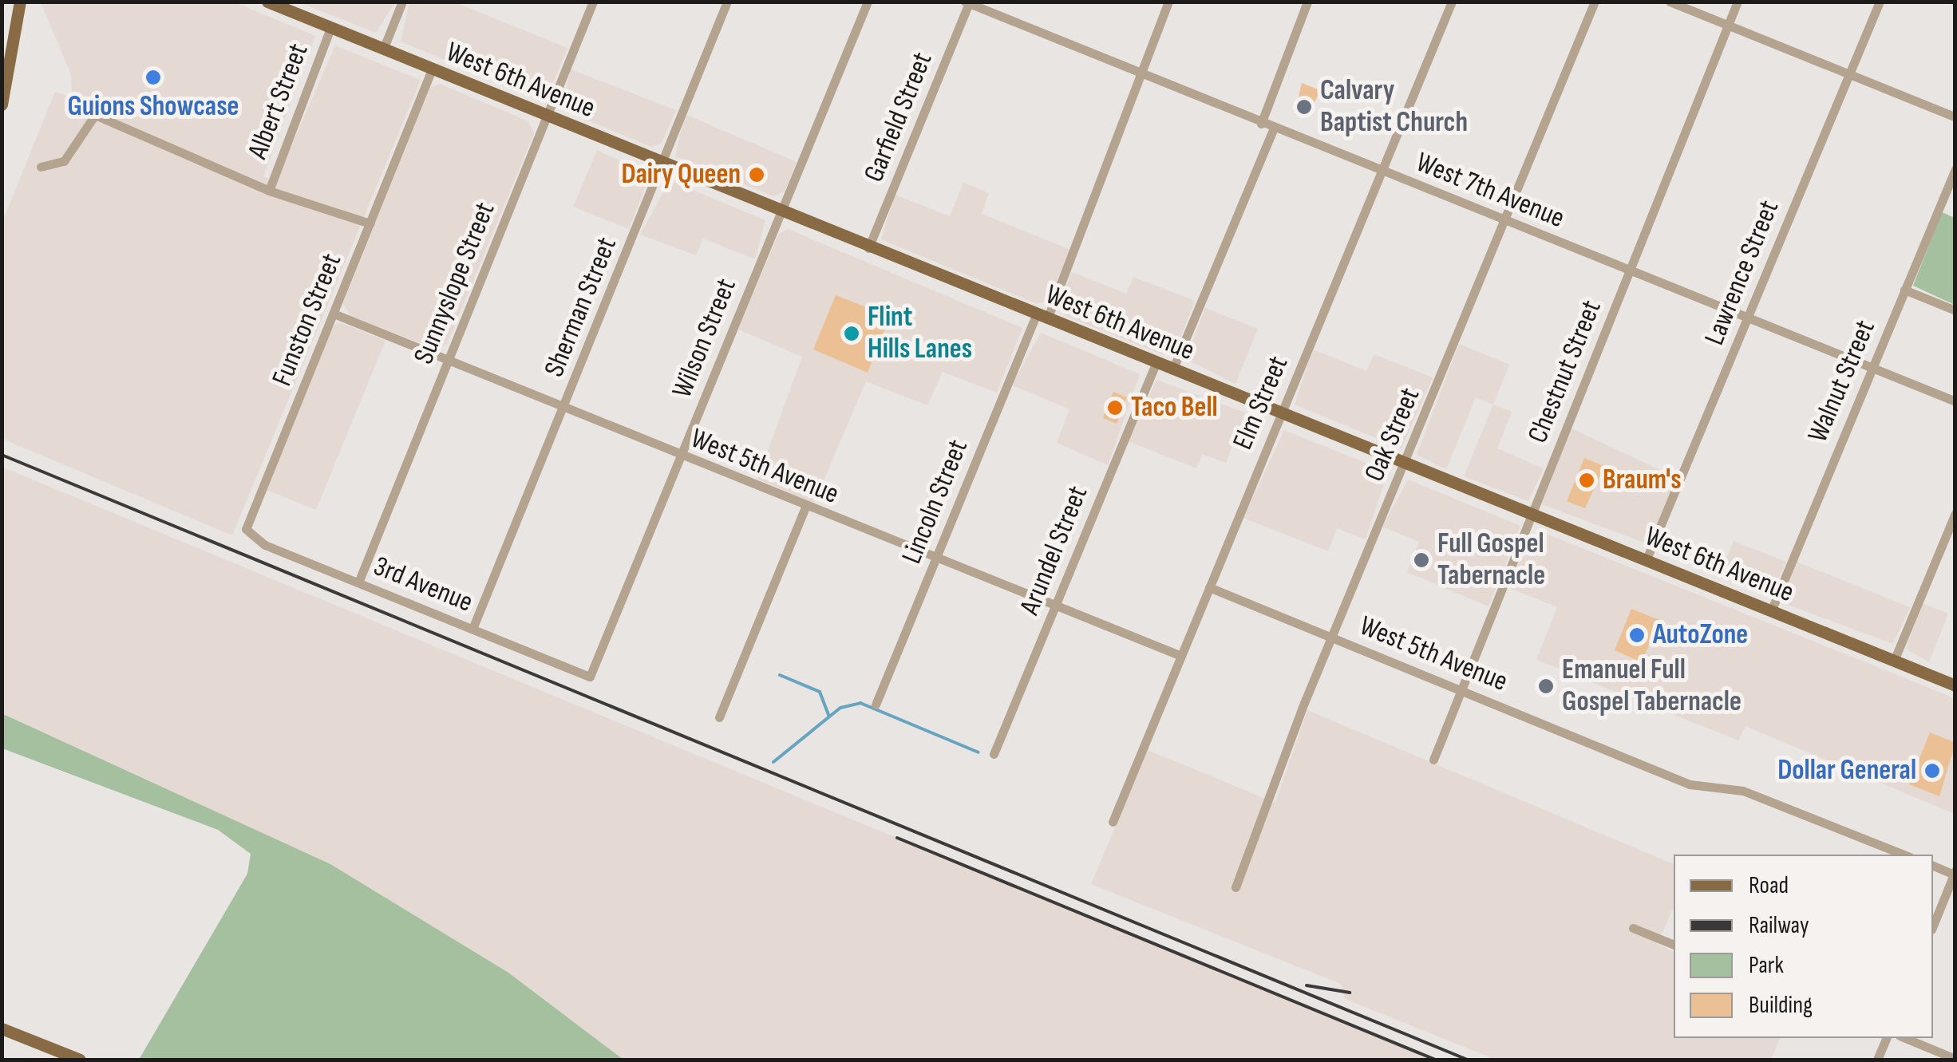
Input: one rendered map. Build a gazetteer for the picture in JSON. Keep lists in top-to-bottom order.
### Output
{
  "streets": {
    "main road": ["West 6th Avenue"],
    "street": [
      "Albert Street",
      "Garfield Street",
      "West 7th Avenue",
      "Lawrence Street",
      "Sunnyslope Street",
      "Sherman Street",
      "Funston Street",
      "Wilson Street",
      "Chestnut Street",
      "Walnut Street",
      "Elm Street",
      "Oak Street",
      "West 5th Avenue",
      "Lincoln Street",
      "Arundel Street",
      "3rd Avenue"
    ]
  },
  "crossings": [
    ["West 6th Avenue", "Albert Street"],
    ["West 6th Avenue", "Garfield Street"],
    ["West 6th Avenue", "Lawrence Street"],
    ["West 6th Avenue", "Sunnyslope Street"],
    ["West 6th Avenue", "Sherman Street"],
    ["West 6th Avenue", "Funston Street"],
    ["West 6th Avenue", "Wilson Street"],
    ["West 6th Avenue", "Chestnut Street"],
    ["West 6th Avenue", "Walnut Street"],
    ["West 6th Avenue", "Elm Street"],
    ["West 6th Avenue", "Oak Street"],
    ["West 6th Avenue", "Lincoln Street"],
    ["West 6th Avenue", "Arundel Street"],
    ["Garfield Street", "West 7th Avenue"],
    ["West 7th Avenue", "Lawrence Street"],
    ["West 7th Avenue", "Chestnut Street"],
    ["West 7th Avenue", "Walnut Street"],
    ["West 7th Avenue", "Elm Street"],
    ["West 7th Avenue", "Oak Street"],
    ["West 7th Avenue", "Lincoln Street"],
    ["Sunnyslope Street", "West 5th Avenue"],
    ["Sunnyslope Street", "3rd Avenue"],
    ["Sherman Street", "West 5th Avenue"],
    ["Sherman Street", "3rd Avenue"],
    ["Funston Street", "West 5th Avenue"],
    ["Funston Street", "3rd Avenue"],
    ["Wilson Street", "West 5th Avenue"],
    ["Wilson Street", "3rd Avenue"],
    ["Chestnut Street", "West 5th Avenue"],
    ["Elm Street", "West 5th Avenue"],
    ["Oak Street", "West 5th Avenue"],
    ["West 5th Avenue", "Lincoln Street"],
    ["West 5th Avenue", "Arundel Street"]
  ],
  "places": [
    "Guions Showcase",
    "Calvary Baptist Church",
    "Dairy Queen",
    "Flint Hills Lanes",
    "Taco Bell",
    "Braum's",
    "Full Gospel Tabernacle",
    "AutoZone",
    "Emanuel Full Gospel Tabernacle",
    "Dollar General"
  ],
  "legend": [
    "Road",
    "Railway",
    "Park",
    "Building"
  ]
}
